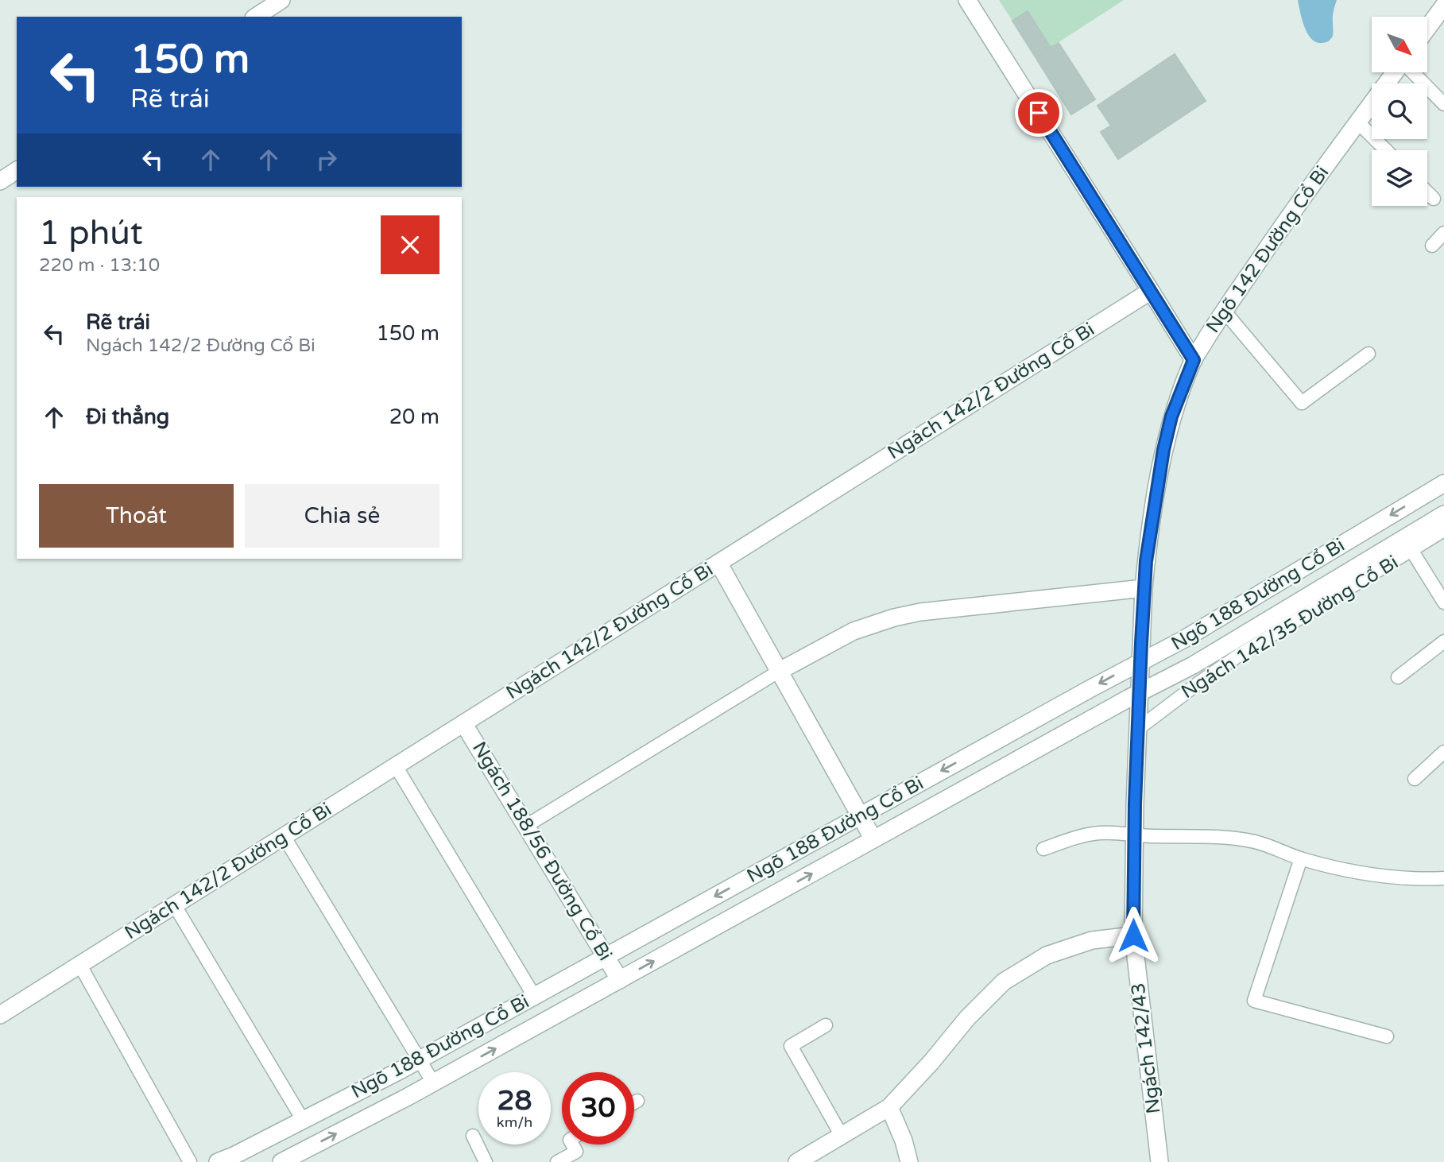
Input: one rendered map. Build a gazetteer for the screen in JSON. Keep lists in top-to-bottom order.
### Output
{
  "streets": {
    "street": [
      "Ngõ 142 Đường Cổ Bi",
      "Ngách 142/2 Đường Cổ Bi",
      "Ngõ 188 Đường Cổ Bi",
      "Ngách 188/56 Đường Cổ Bi",
      "Ngách 142/43"
    ],
    "lane": ["Ngách 142/35 Đường Cổ Bi"]
  },
  "crossings": [
    ["Ngõ 142 Đường Cổ Bi", "Ngõ 188 Đường Cổ Bi"],
    ["Ngõ 142 Đường Cổ Bi", "Ngách 142/35 Đường Cổ Bi"],
    ["Ngõ 142 Đường Cổ Bi", "Ngách 142/43"],
    ["Ngách 142/2 Đường Cổ Bi", "Ngách 188/56 Đường Cổ Bi"],
    ["Ngõ 188 Đường Cổ Bi", "Ngách 188/56 Đường Cổ Bi"]
  ],
  "north": "bottom right",
  "page": {
    "turn": ["150 m", "Rẽ trái"],
    "heading": ["1 phút", "220 m · 13:10"],
    "list": [
      {
        "name": "Rẽ trái",
        "note": "Ngách 142/2 Đường Cổ Bi",
        "value": "150 m"
      },
      {
        "name": "Đi thẳng",
        "value": "20 m"
      }
    ],
    "buttons": ["Thoát", "Chia sẻ"],
    "speed": "28 km/h",
    "limit": "30"
  }
}
